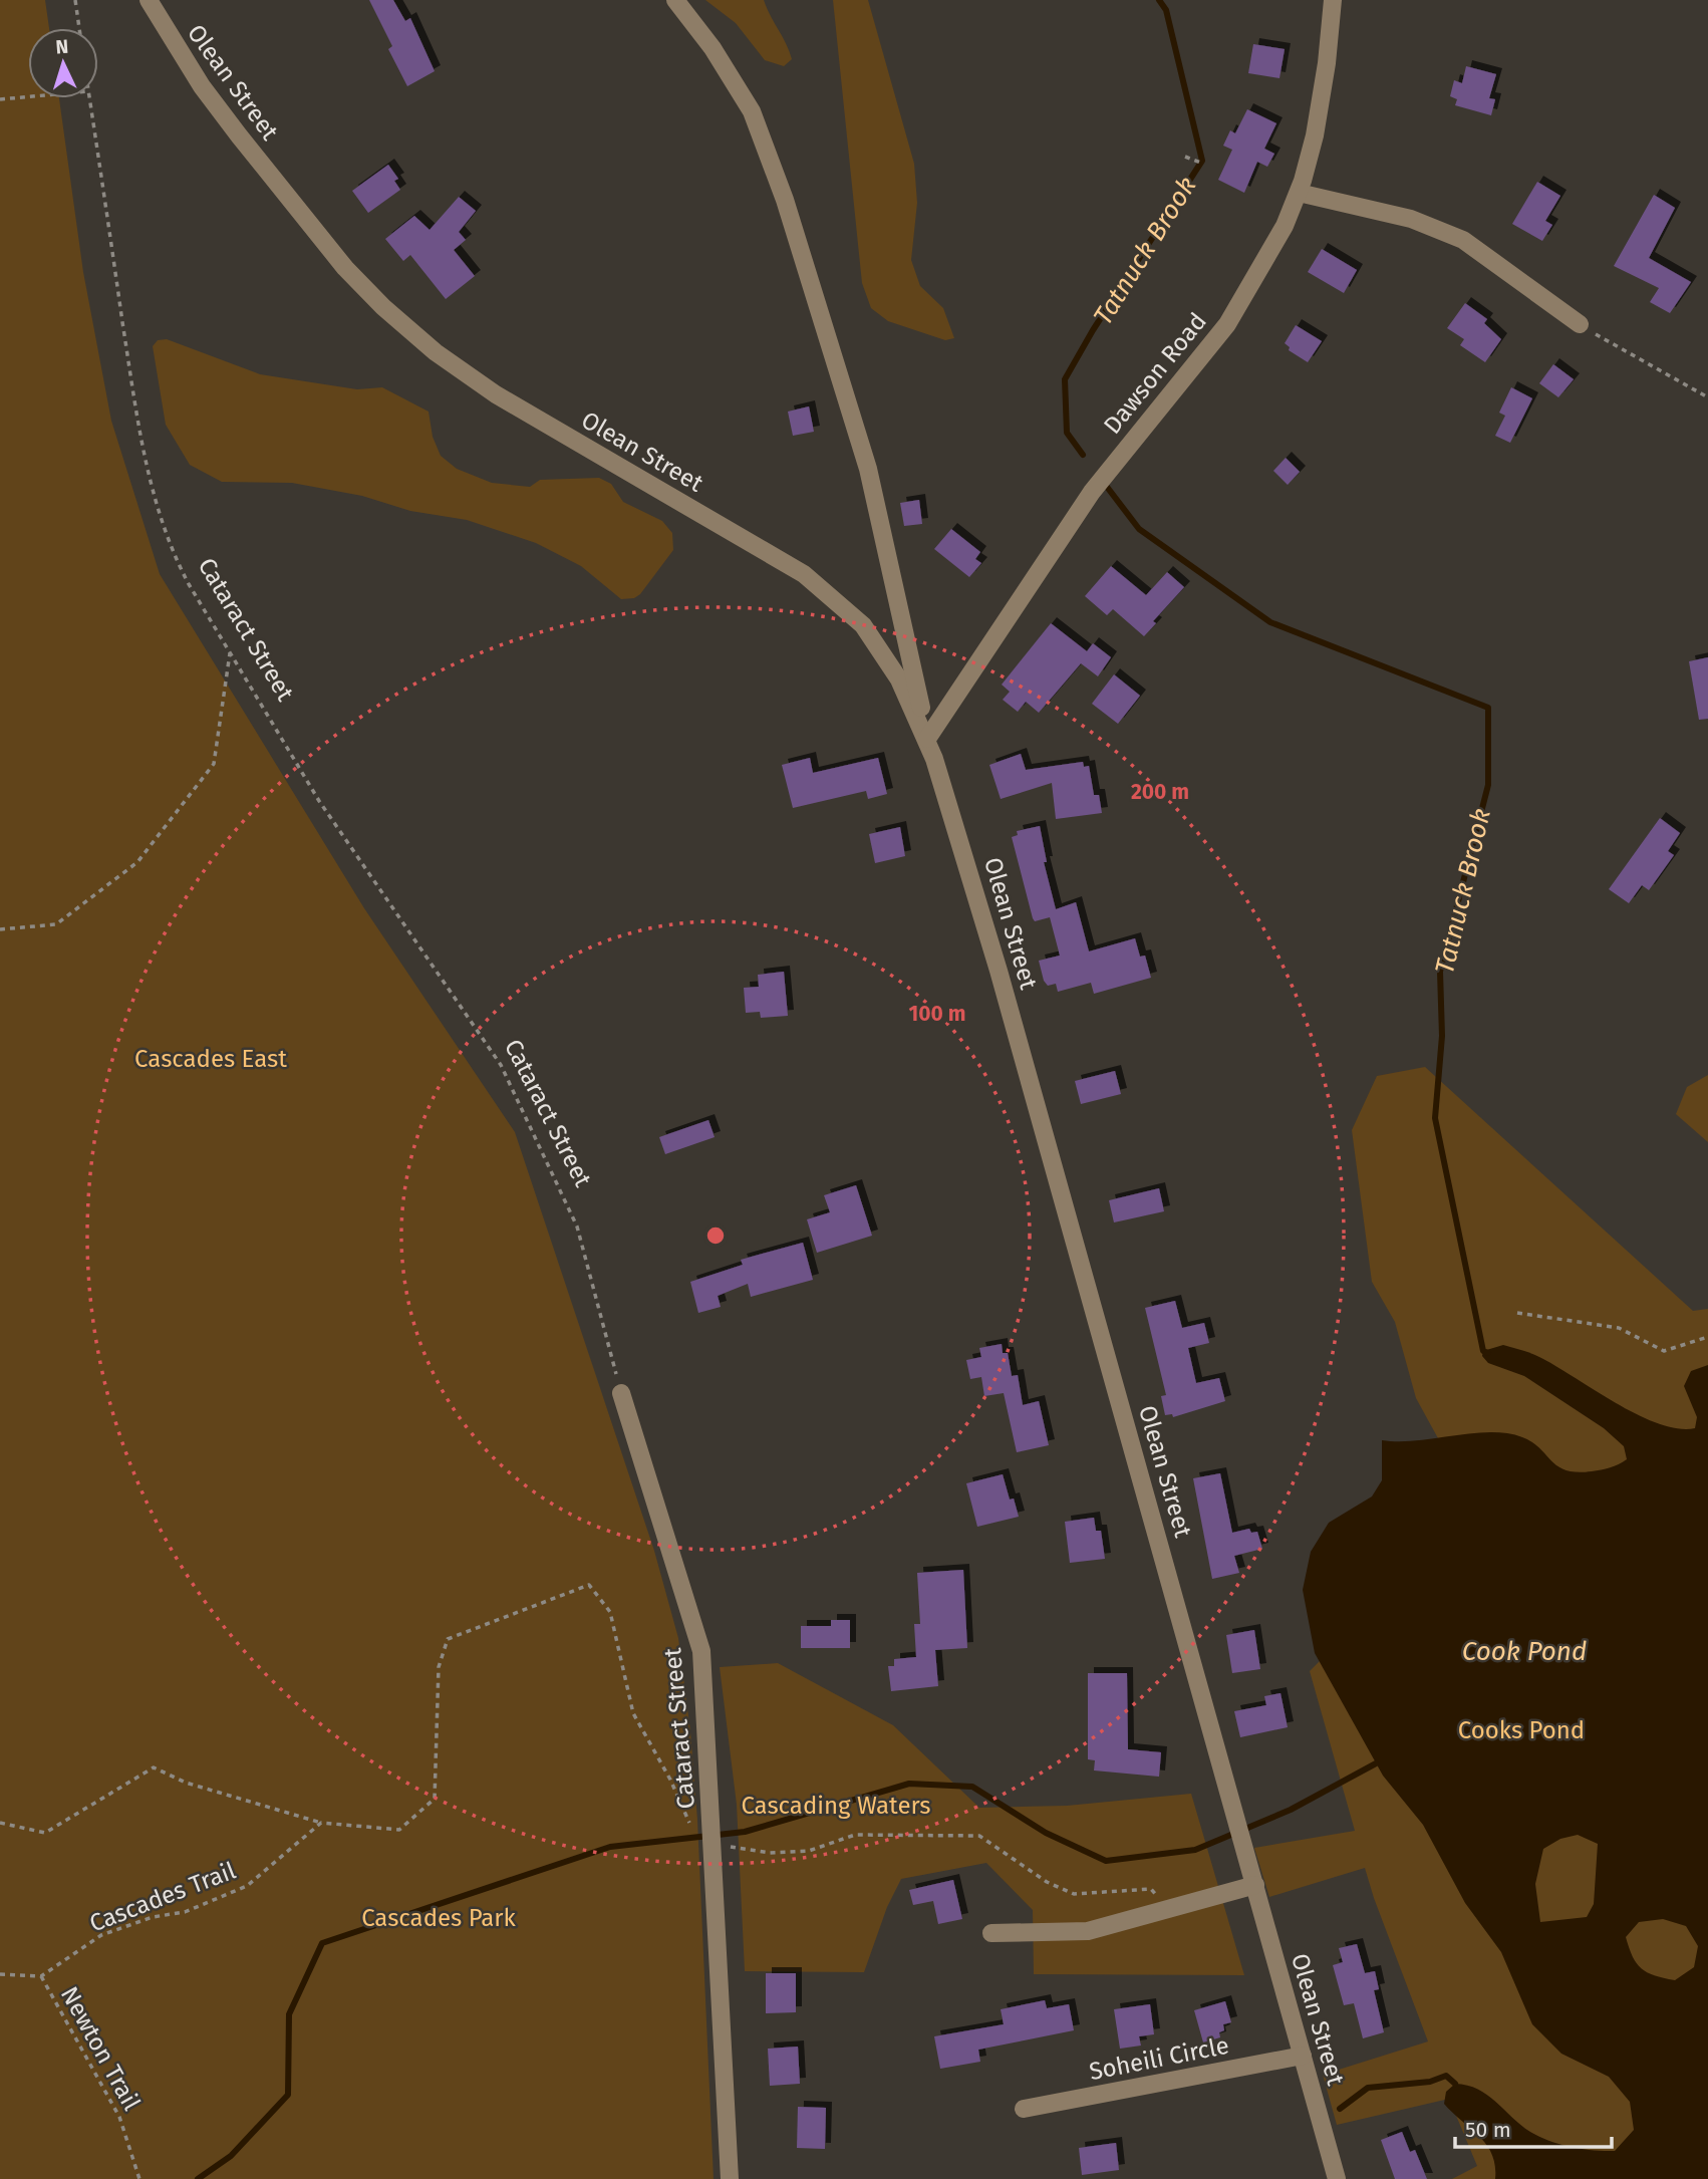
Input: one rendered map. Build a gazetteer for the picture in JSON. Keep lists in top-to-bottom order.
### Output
{
  "streets": {
    "street": [
      "Olean Street",
      "Dawson Road",
      "Cataract Street",
      "Soheili Circle"
    ],
    "path": ["Cascades Trail", "Newton Trail"]
  },
  "crossings": [
    ["Olean Street", "Dawson Road"],
    ["Olean Street", "Soheili Circle"],
    ["Cascades Trail", "Newton Trail"]
  ],
  "water": ["Tatnuck Brook", "Cook Pond"],
  "parks": [
    "Cascades East",
    "Cooks Pond",
    "Cascading Waters",
    "Cascades Park"
  ],
  "scale_bar": "50 m",
  "north": "top",
  "rings": ["200 m", "100 m"]
}
